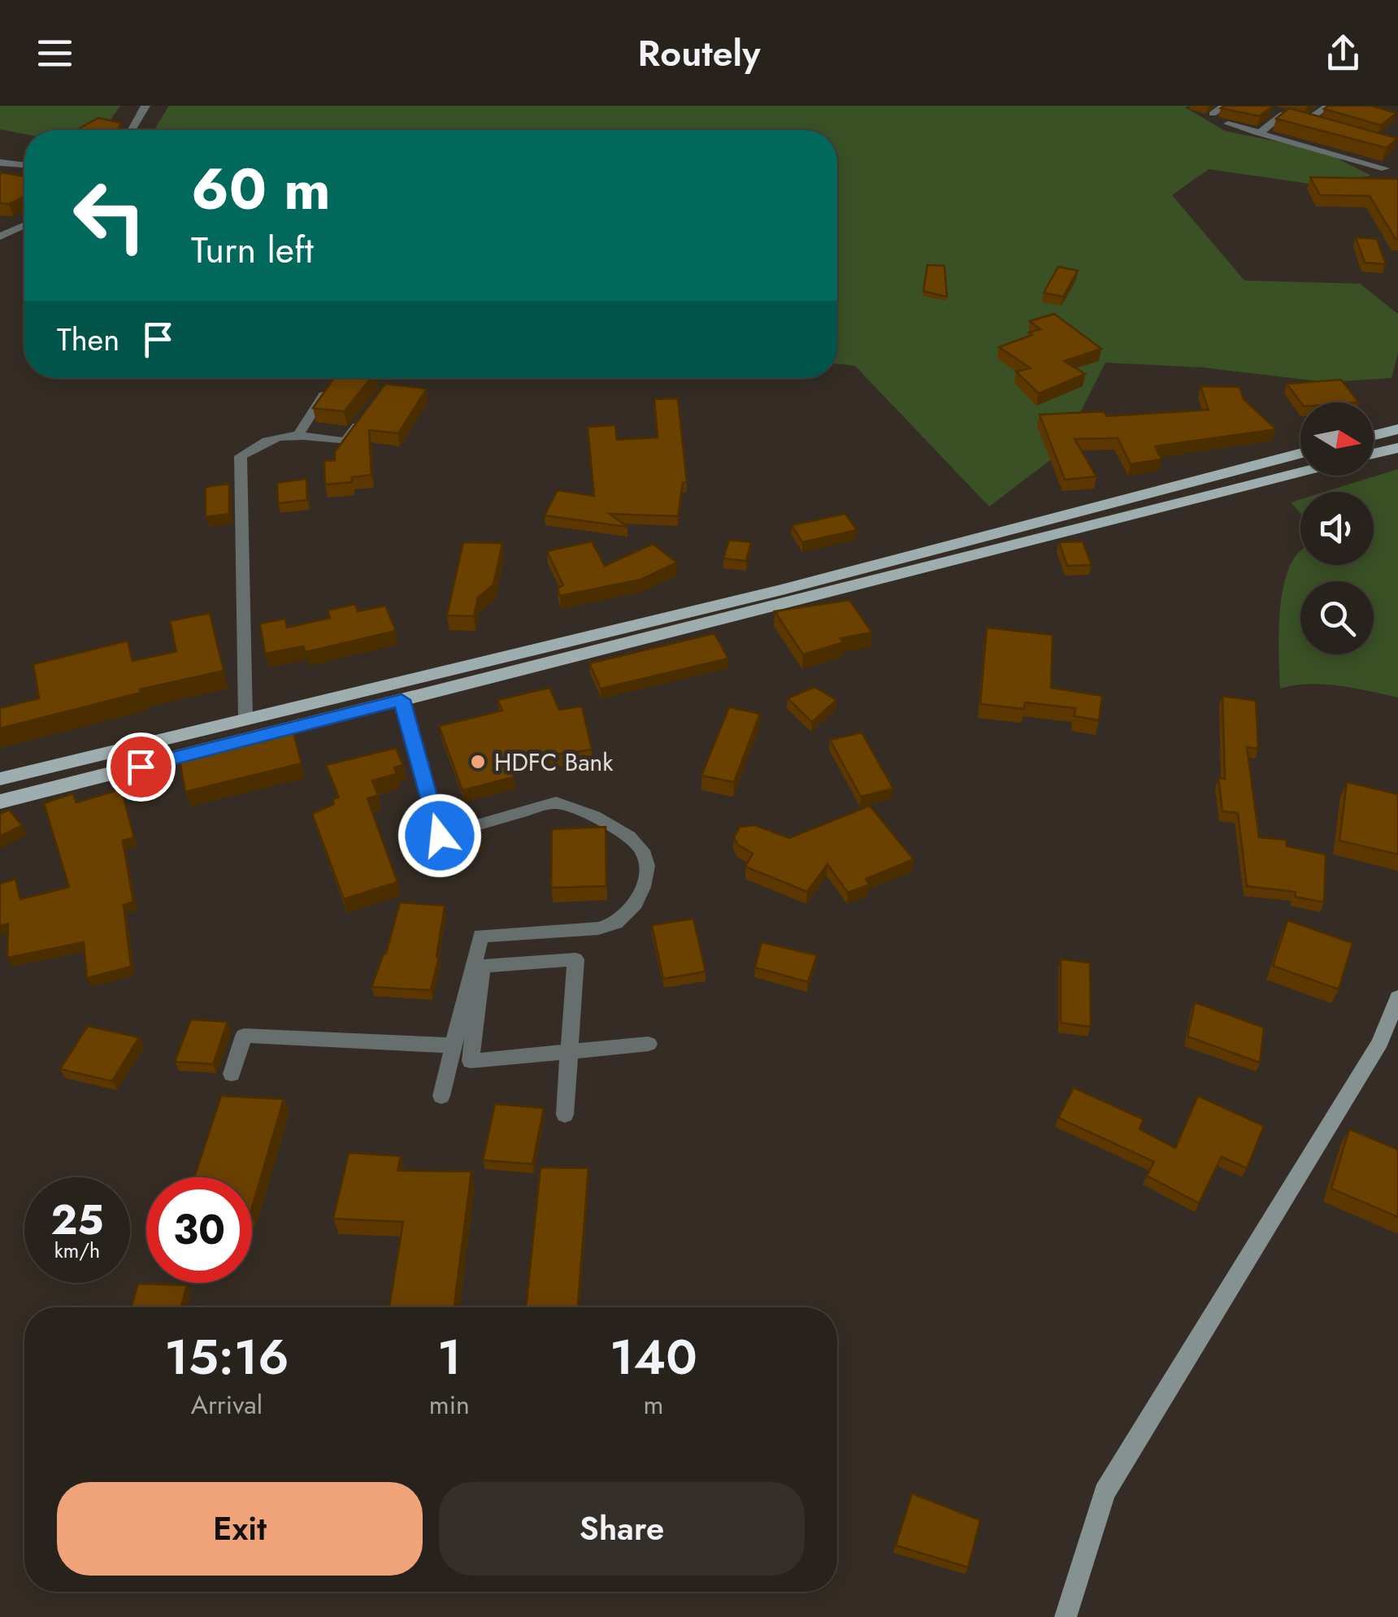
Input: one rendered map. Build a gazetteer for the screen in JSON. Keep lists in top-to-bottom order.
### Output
{
  "places": ["HDFC Bank"],
  "north": "right",
  "page": {
    "header": "Routely",
    "turn": ["60 m", "Turn left"],
    "then": "Then",
    "speed": "25 km/h",
    "limit": "30",
    "eta": [
      "15:16",
      "Arrival",
      "1",
      "min",
      "140",
      "m"
    ],
    "buttons": ["Exit", "Share"]
  }
}
